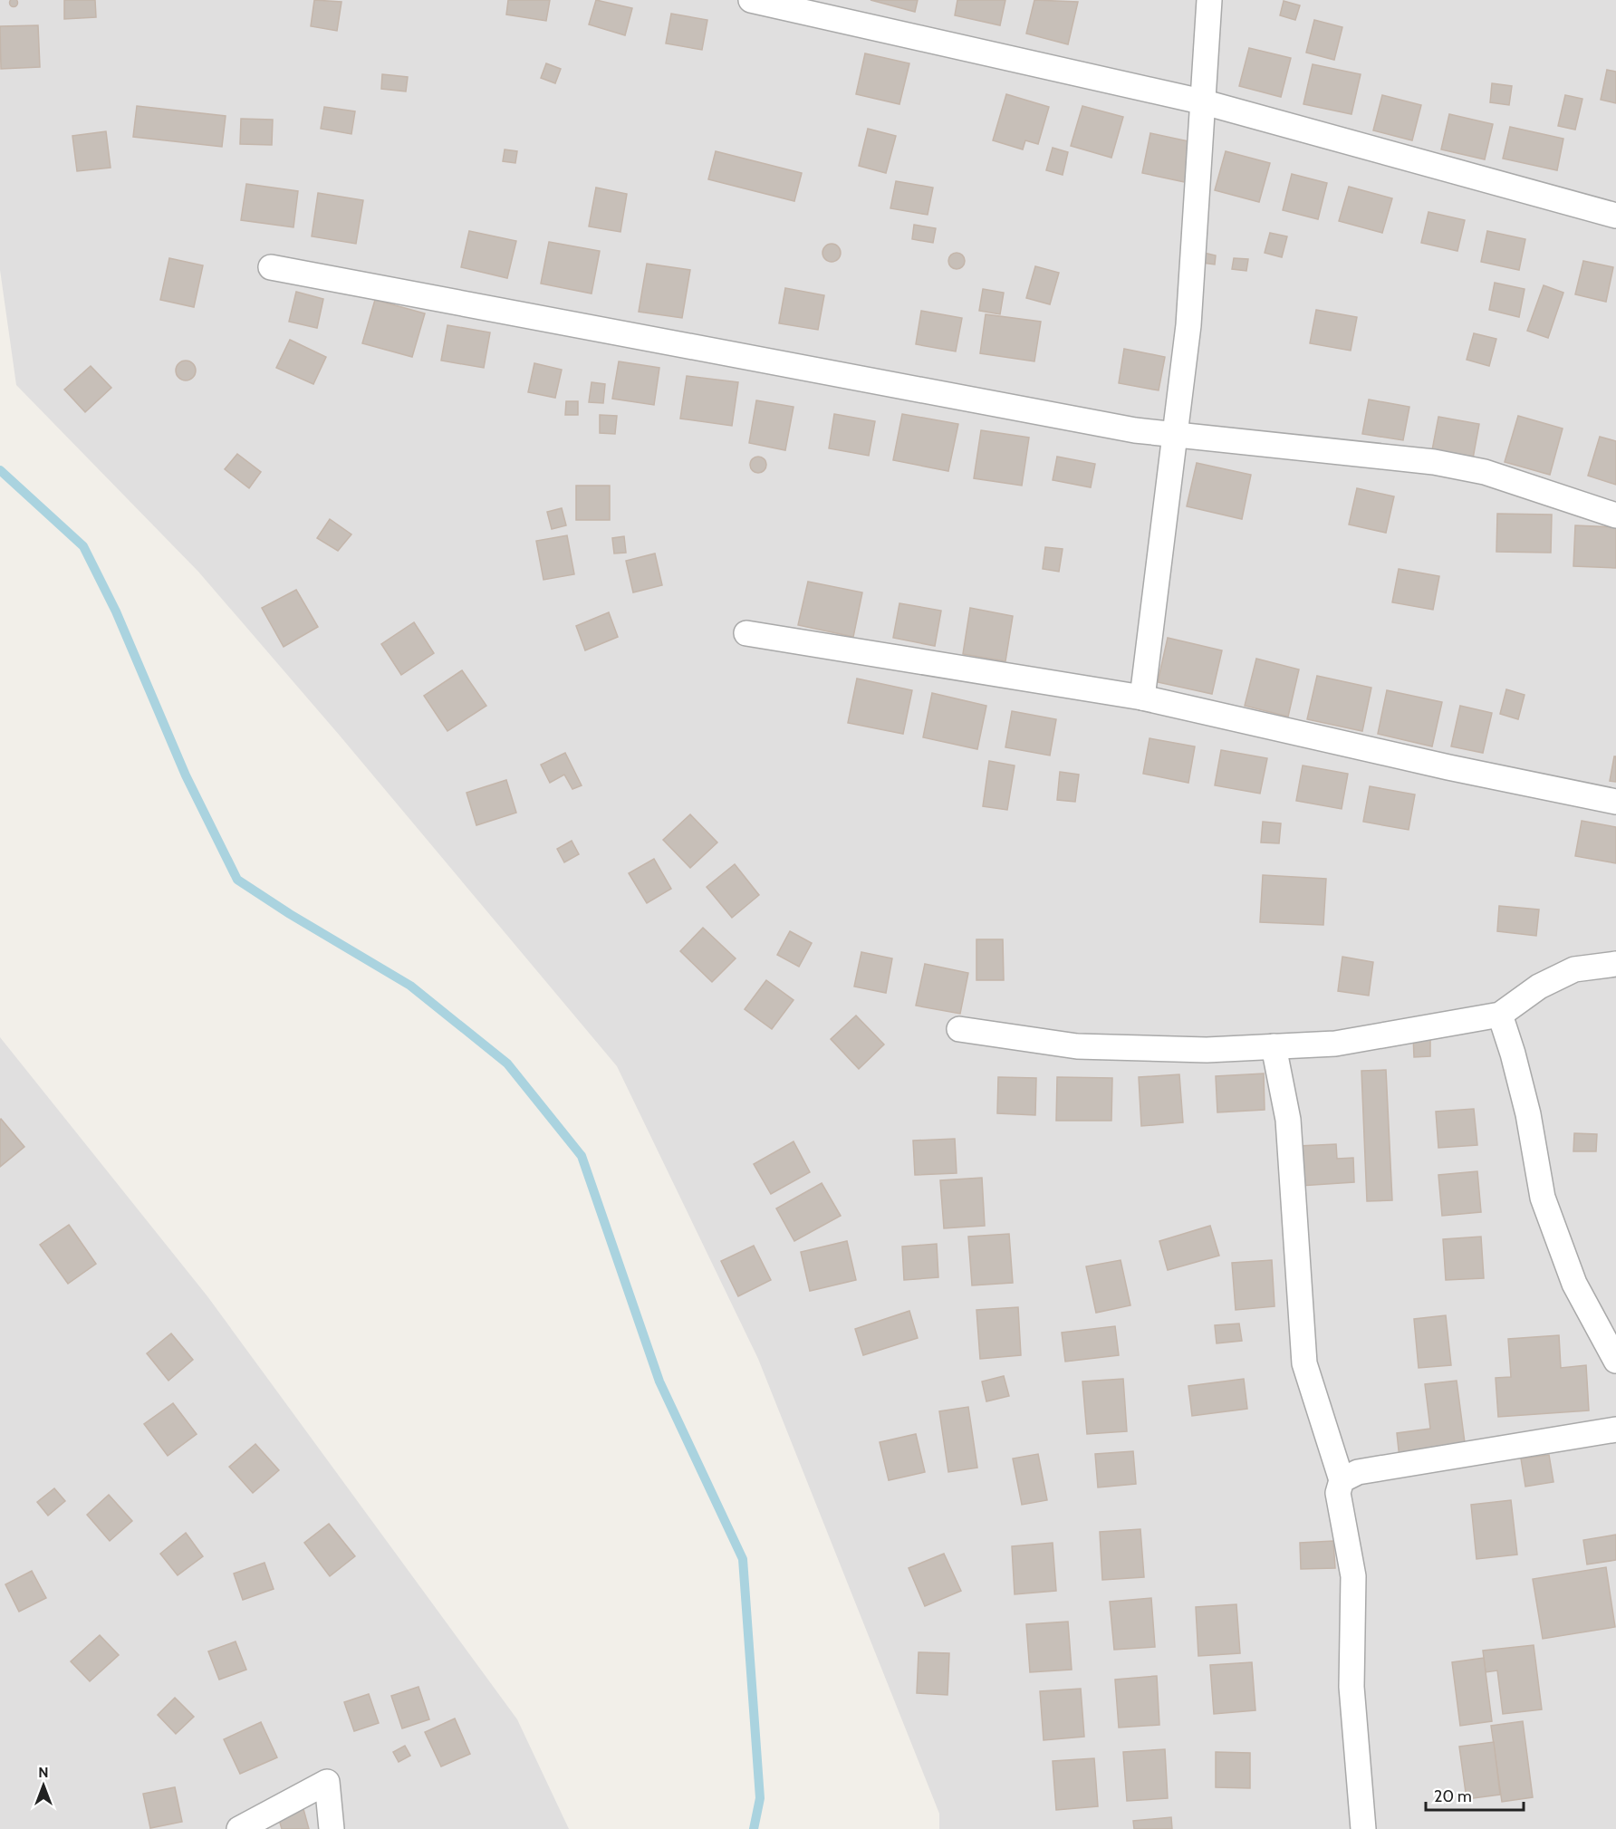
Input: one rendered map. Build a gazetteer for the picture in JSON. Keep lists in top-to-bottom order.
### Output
{
  "scale_bar": "20 m",
  "north": "top"
}
